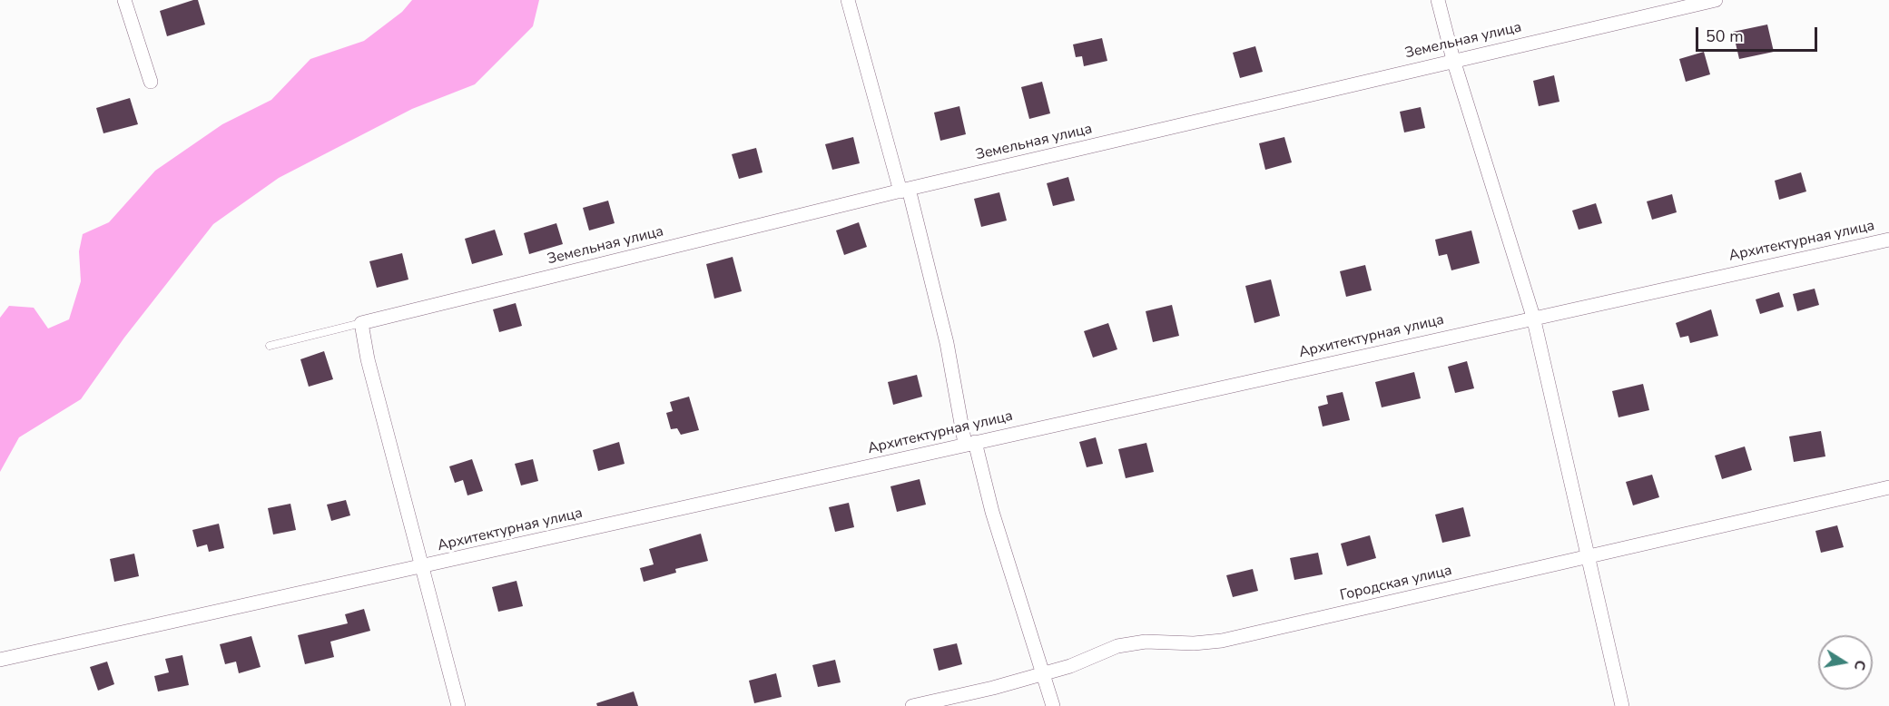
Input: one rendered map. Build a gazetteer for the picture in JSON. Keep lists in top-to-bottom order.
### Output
{
  "streets": {
    "street": ["Земельная улица", "Архитектурная улица", "Городская улица"]
  },
  "scale_bar": "50 m",
  "north": "right"
}
